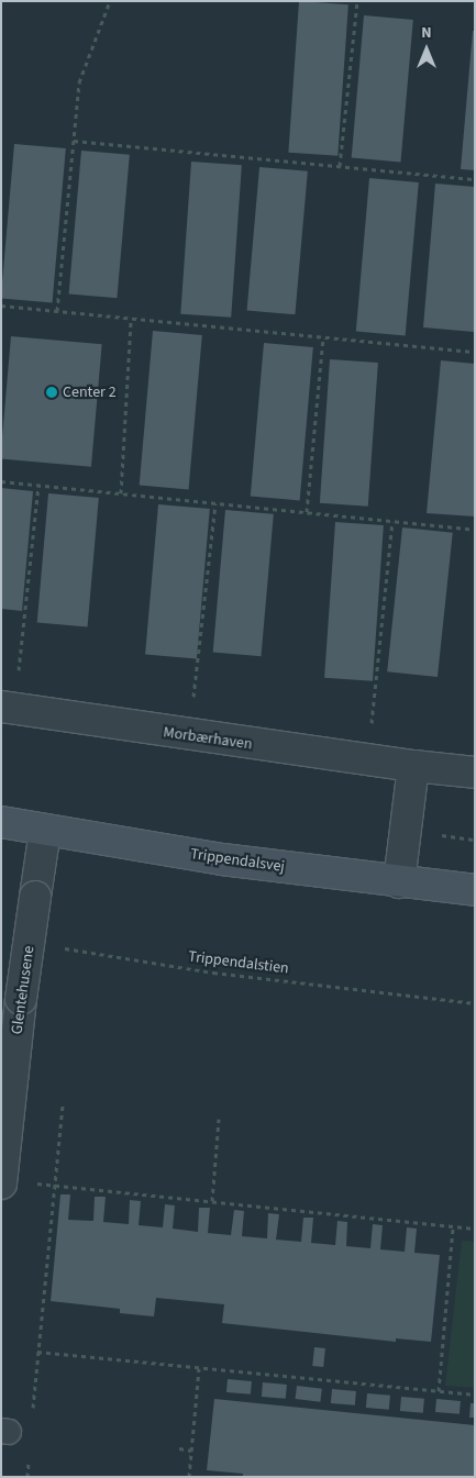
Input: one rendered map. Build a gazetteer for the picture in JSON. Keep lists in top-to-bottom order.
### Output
{
  "streets": {
    "street": ["Morbærhaven", "Trippendalsvej", "Glentehusene"],
    "path": ["Trippendalstien"]
  },
  "crossings": [
    ["Trippendalsvej", "Glentehusene"]
  ],
  "places": ["Center 2"],
  "north": "top"
}
